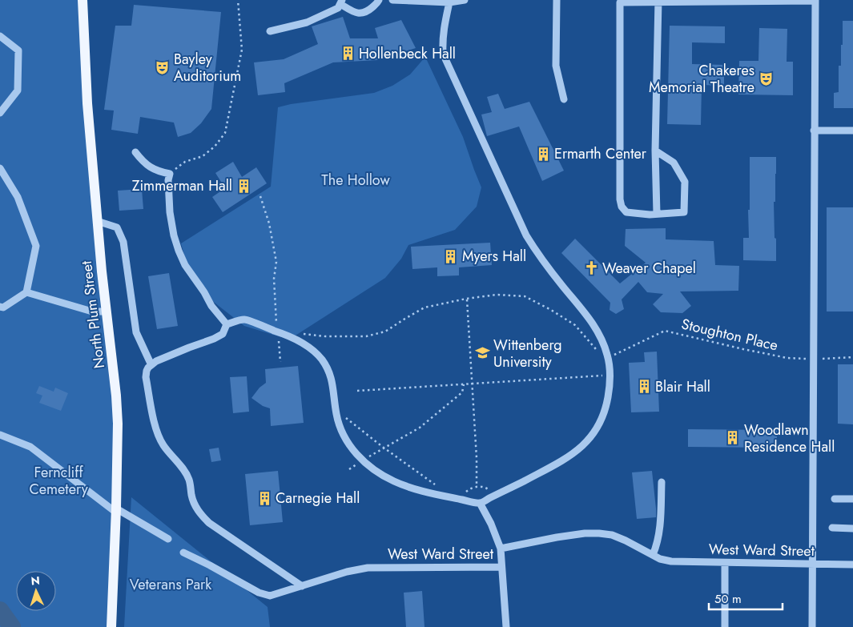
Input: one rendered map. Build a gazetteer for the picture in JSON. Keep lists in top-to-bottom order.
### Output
{
  "streets": {
    "main road": ["North Plum Street"],
    "street": ["West Ward Street"],
    "path": ["Stoughton Place"]
  },
  "parks": ["The Hollow", "Ferncliff Cemetery", "Veterans Park"],
  "places": {
    "building": [
      "Hollenbeck Hall",
      "Ermarth Center",
      "Zimmerman Hall",
      "Myers Hall",
      "Blair Hall",
      "Woodlawn Residence Hall",
      "Carnegie Hall"
    ],
    "theatre": ["Bayley Auditorium", "Chakeres Memorial Theatre"],
    "church": ["Weaver Chapel"],
    "school or university": ["Wittenberg University"]
  },
  "scale_bar": "50 m",
  "north": "top"
}
